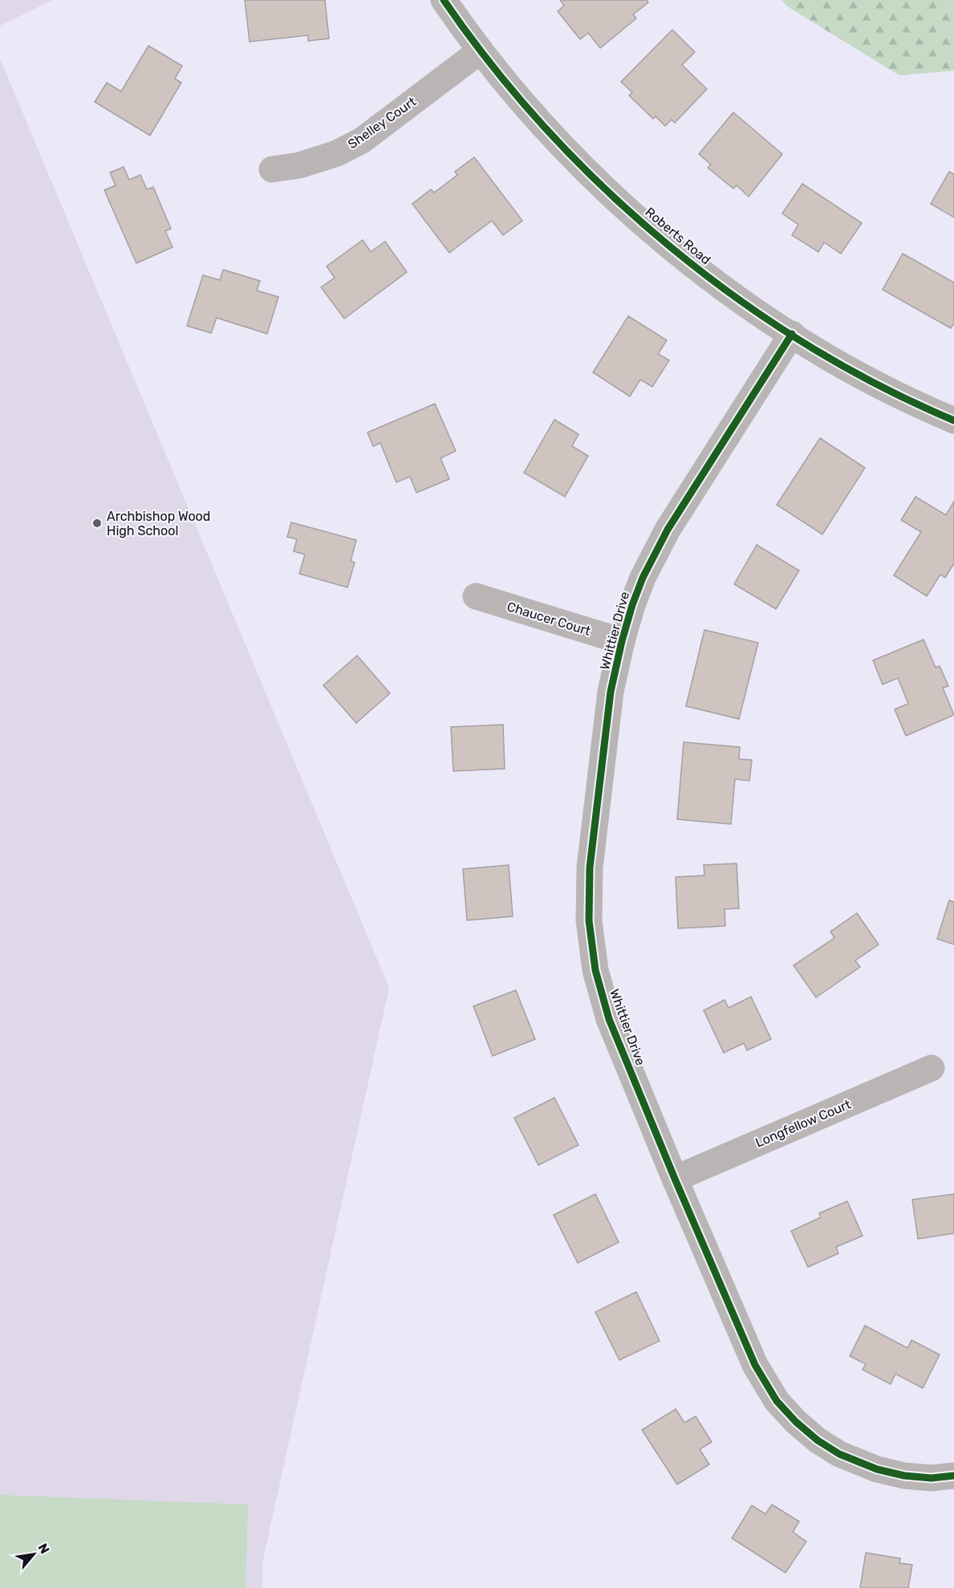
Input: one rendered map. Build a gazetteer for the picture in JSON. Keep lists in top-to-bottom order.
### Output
{
  "streets": {
    "street": [
      "Shelley Court",
      "Roberts Road",
      "Chaucer Court",
      "Whittier Drive",
      "Longfellow Court"
    ]
  },
  "crossings": [
    ["Shelley Court", "Roberts Road"],
    ["Roberts Road", "Whittier Drive"],
    ["Chaucer Court", "Whittier Drive"],
    ["Whittier Drive", "Longfellow Court"]
  ],
  "places": ["Archbishop Wood High School"],
  "north": "top right"
}
